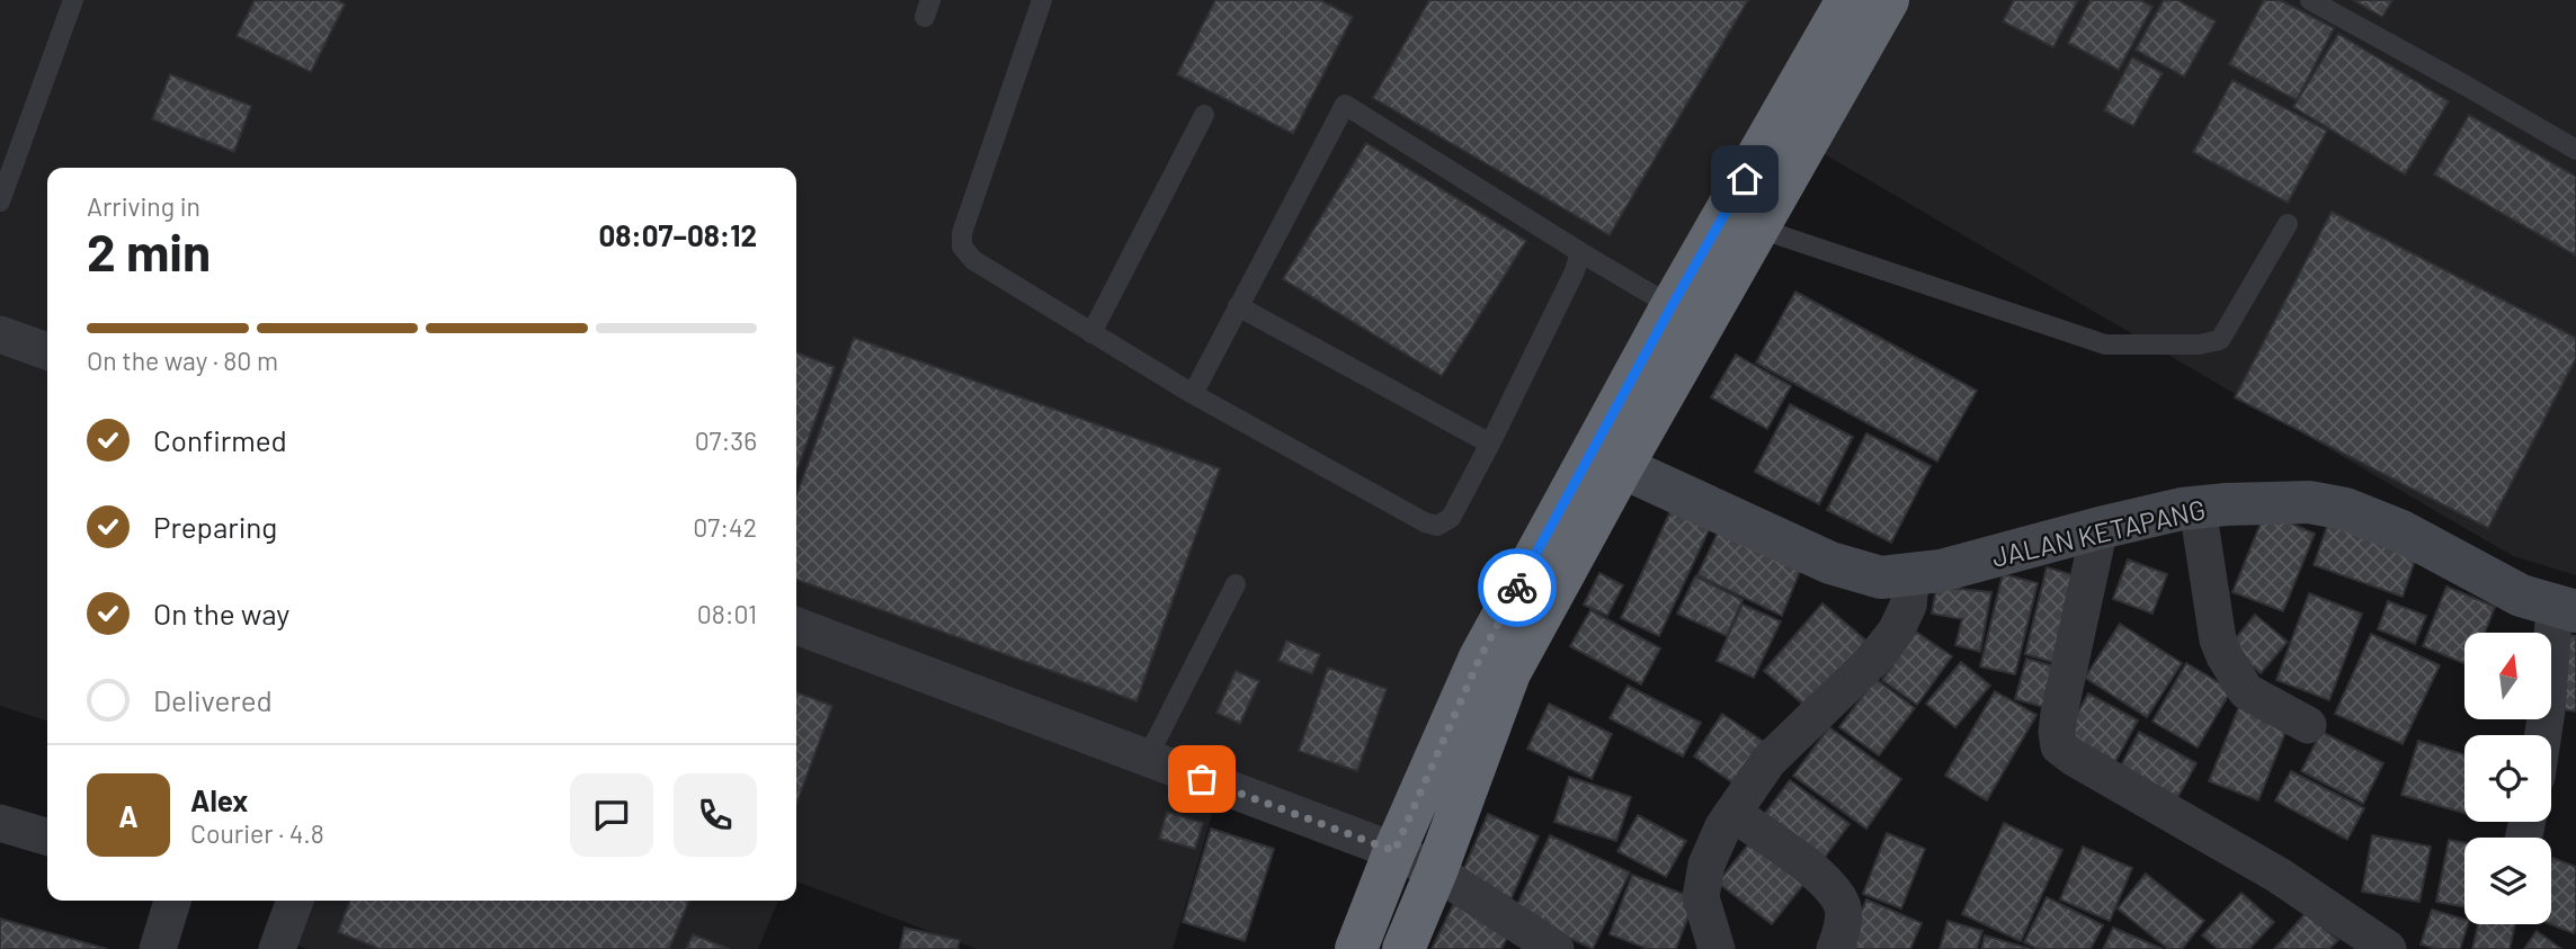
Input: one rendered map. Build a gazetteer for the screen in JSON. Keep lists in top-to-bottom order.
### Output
{
  "streets": {
    "street": ["JALAN KETAPANG"]
  },
  "north": "top",
  "page": {
    "heading": ["2 min", "Arriving in", "08:07–08:12"],
    "panel": ["Alex", "Courier · 4.8"],
    "bar": "On the way · 80 m",
    "list": [
      ["Confirmed", "07:36"],
      ["Preparing", "07:42"],
      ["On the way", "08:01"],
      "Delivered"
    ],
    "round": "A"
  }
}
